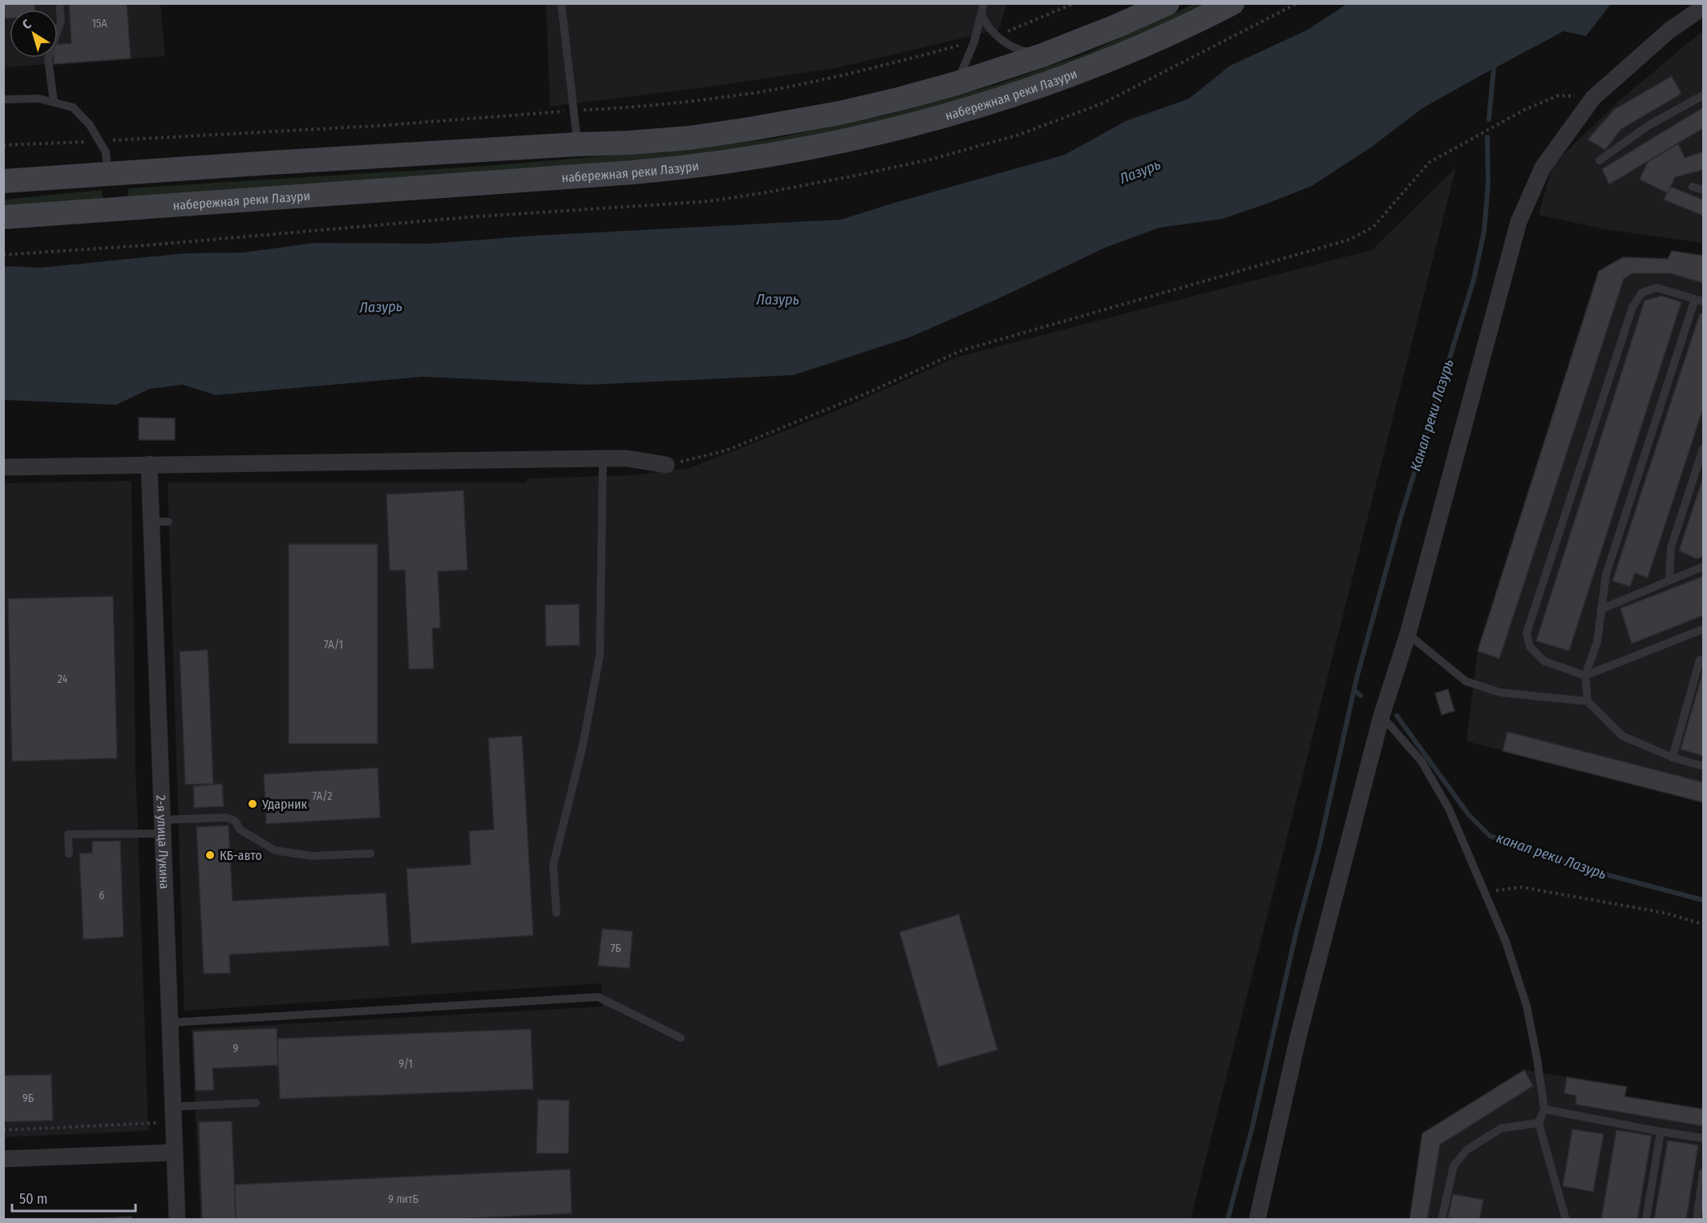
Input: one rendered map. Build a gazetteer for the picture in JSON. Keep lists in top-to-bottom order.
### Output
{
  "streets": {
    "main road": ["набережная реки Лазури"],
    "street": ["2-я улица Лукина"]
  },
  "water": ["Лазурь", "Канал реки Лазурь", "канал реки Лазурь"],
  "places": ["Ударник", "КБ-авто"],
  "house_numbers": [
    "15А",
    "7А/1",
    "24",
    "7А/2",
    "6",
    "7Б",
    "9",
    "9/1",
    "9Б",
    "9 литБ"
  ],
  "scale_bar": "50 m",
  "north": "top left"
}
